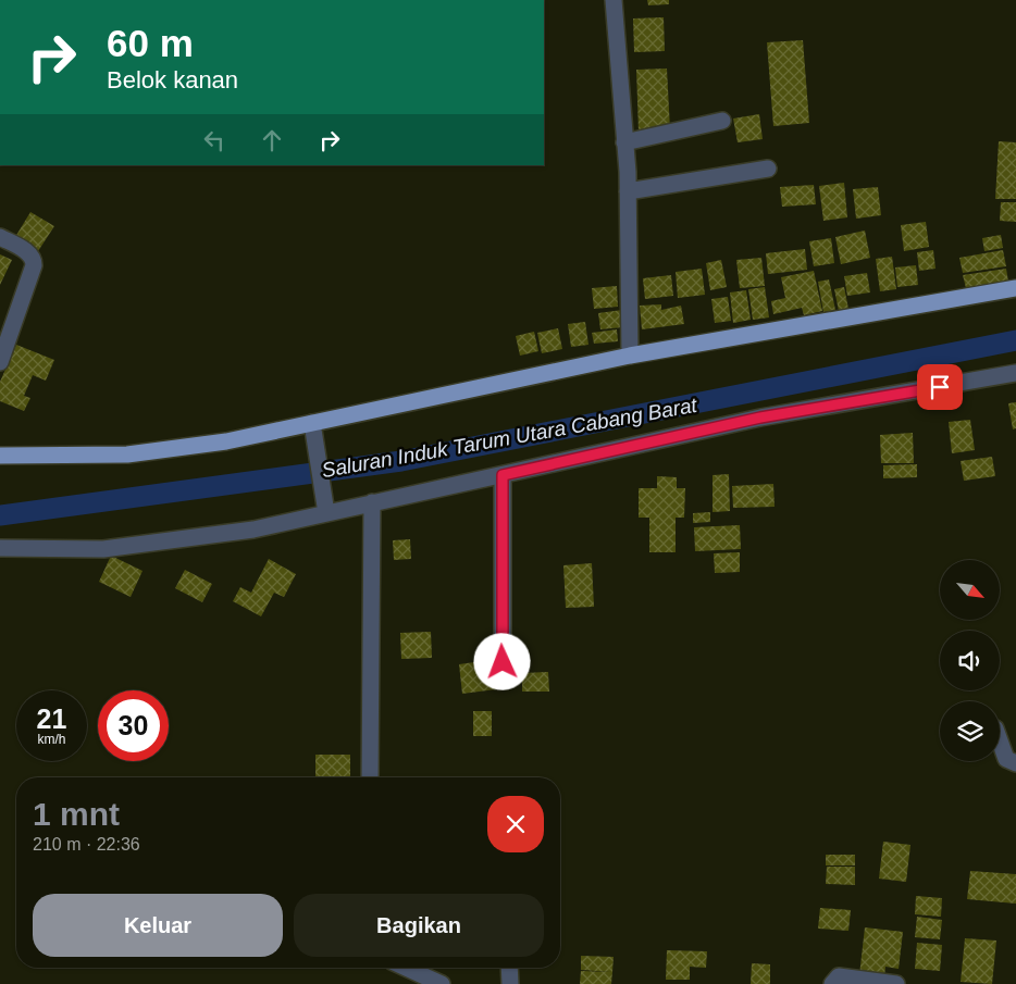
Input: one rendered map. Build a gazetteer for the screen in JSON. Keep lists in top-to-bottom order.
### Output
{
  "water": ["Saluran Induk Tarum Utara Cabang Barat"],
  "north": "bottom right",
  "page": {
    "turn": ["60 m", "Belok kanan"],
    "speed": "21 km/h",
    "limit": "30",
    "heading": ["1 mnt", "210 m · 22:36"],
    "buttons": ["Keluar", "Bagikan"]
  }
}
